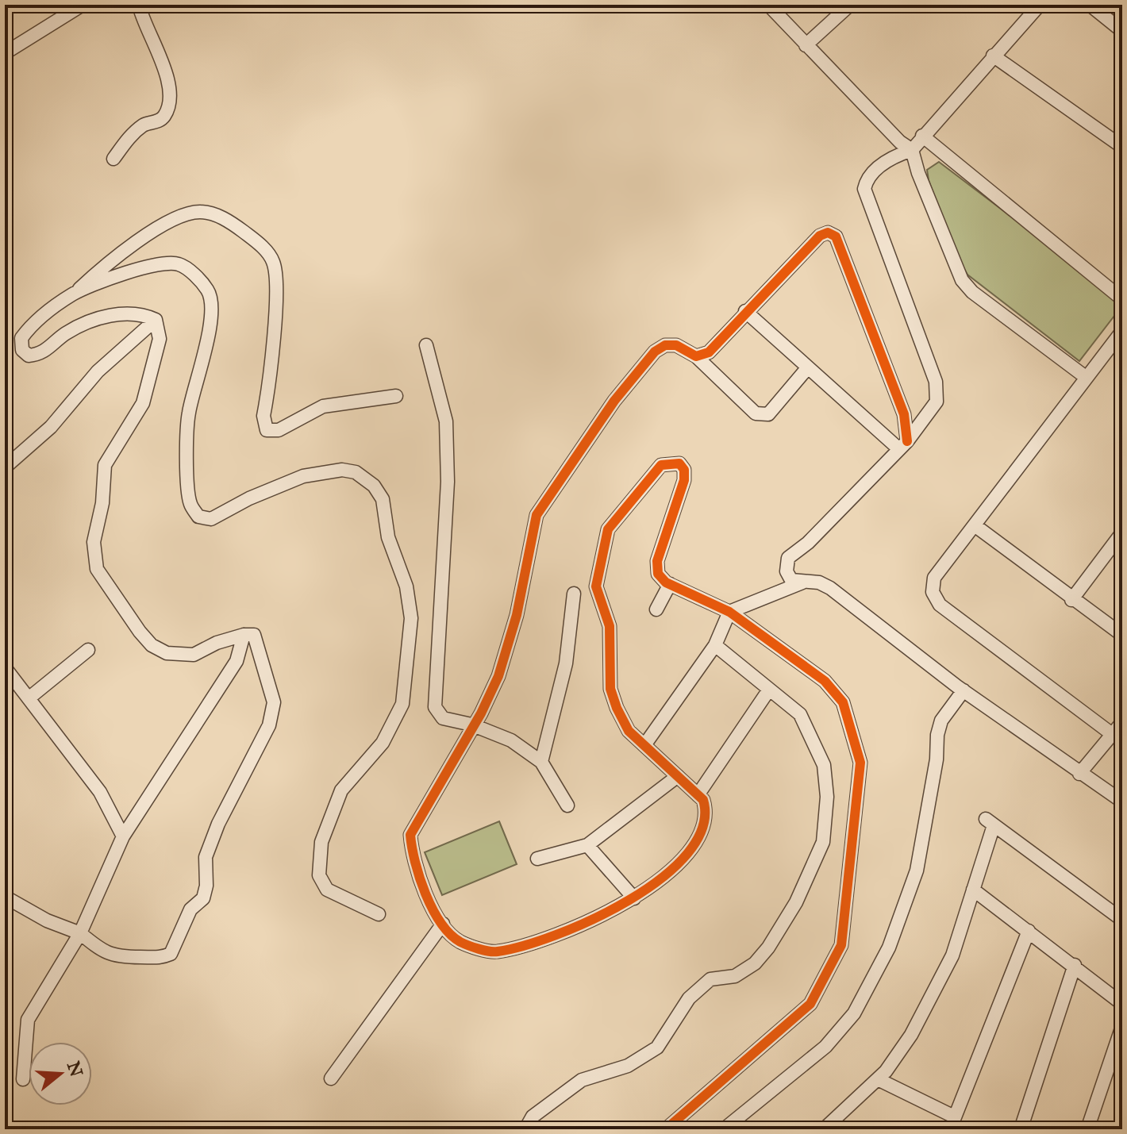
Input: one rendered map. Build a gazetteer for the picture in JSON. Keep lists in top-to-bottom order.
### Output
{
  "north": "right"
}
